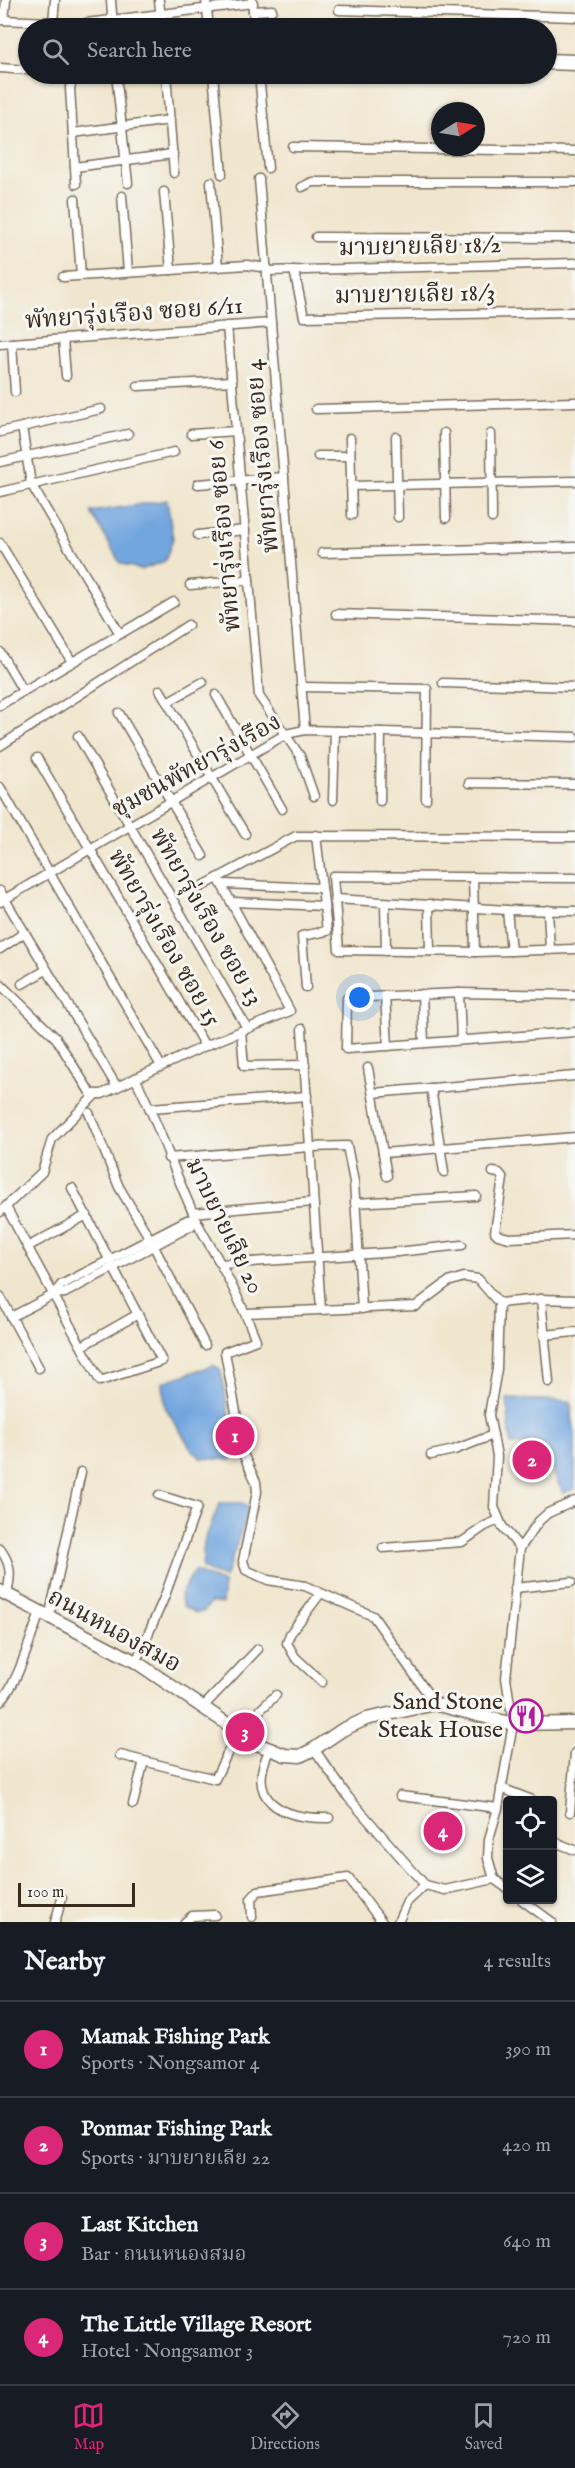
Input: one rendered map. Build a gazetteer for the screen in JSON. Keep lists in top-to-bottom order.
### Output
{
  "streets": {
    "street": [
      "มาบยายเลีย 18/2",
      "มาบยายเลีย 18/3",
      "พัทยารุ่งเรือง ซอย 6/11",
      "พัทยารุ่งเรือง ซอย 4",
      "พัทยารุ่งเรือง ซอย 6",
      "ชุมชนพัทยารุ่งเรือง",
      "พัทยารุ่งเรือง ซอย 13",
      "พัทยารุ่งเรือง ซอย 15",
      "มาบยายเลีย 20",
      "ถนนหนองสมอ"
    ]
  },
  "crossings": [
    ["มาบยายเลีย 18/2", "มาบยายเลีย 18/3"],
    ["มาบยายเลีย 18/2", "พัทยารุ่งเรือง ซอย 4"],
    ["พัทยารุ่งเรือง ซอย 6/11", "พัทยารุ่งเรือง ซอย 4"],
    ["พัทยารุ่งเรือง ซอย 6/11", "พัทยารุ่งเรือง ซอย 6"],
    ["พัทยารุ่งเรือง ซอย 4", "ชุมชนพัทยารุ่งเรือง"],
    ["พัทยารุ่งเรือง ซอย 6", "ชุมชนพัทยารุ่งเรือง"],
    ["ชุมชนพัทยารุ่งเรือง", "พัทยารุ่งเรือง ซอย 13"],
    ["ชุมชนพัทยารุ่งเรือง", "พัทยารุ่งเรือง ซอย 15"]
  ],
  "places": {
    "restaurant": ["Sand Stone Steak House"]
  },
  "scale_bar": "100 m",
  "north": "right",
  "page": {
    "search": "Search here",
    "pins": [
      "1",
      "2",
      "3",
      "4"
    ],
    "scale": "100 m",
    "heading": ["Nearby", "4 results"],
    "list": [
      {
        "mark": "1",
        "name": "Mamak Fishing Park",
        "note": "Sports · Nongsamor 4",
        "value": "390 m"
      },
      {
        "mark": "2",
        "name": "Ponmar Fishing Park",
        "note": "Sports · มาบยายเลีย 22",
        "value": "420 m"
      },
      {
        "mark": "3",
        "name": "Last Kitchen",
        "note": "Bar · ถนนหนองสมอ",
        "value": "640 m"
      },
      {
        "mark": "4",
        "name": "The Little Village Resort",
        "note": "Hotel · Nongsamor 3",
        "value": "720 m"
      }
    ],
    "nav": ["Map", "Directions", "Saved"]
  }
}
